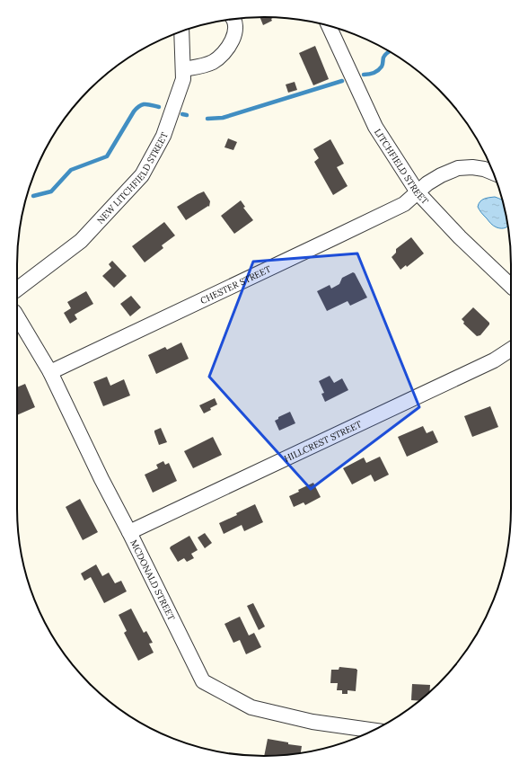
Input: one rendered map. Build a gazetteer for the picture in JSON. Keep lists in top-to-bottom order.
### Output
{
  "streets": {
    "street": [
      "LITCHFIELD STREET",
      "NEW LITCHFIELD STREET",
      "CHESTER STREET",
      "HILLCREST STREET",
      "MCDONALD STREET"
    ]
  },
  "crossings": [
    ["LITCHFIELD STREET", "CHESTER STREET"],
    ["CHESTER STREET", "MCDONALD STREET"],
    ["HILLCREST STREET", "MCDONALD STREET"]
  ]
}
